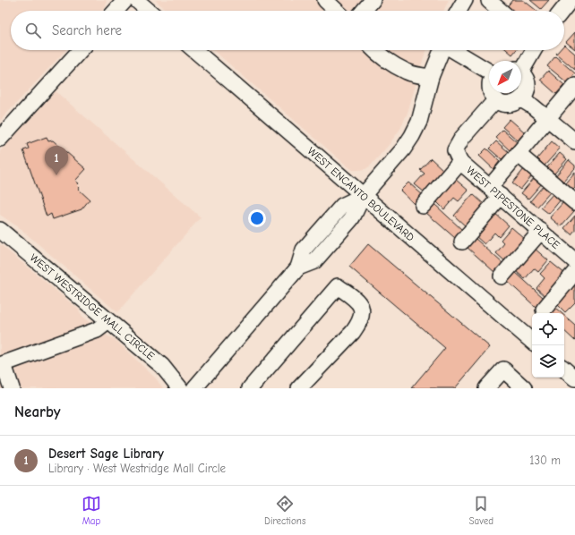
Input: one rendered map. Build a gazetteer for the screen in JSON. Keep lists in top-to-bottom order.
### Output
{
  "streets": {
    "street": ["WEST ENCANTO BOULEVARD", "WEST PIPESTONE PLACE", "WEST WESTRIDGE MALL CIRCLE"]
  },
  "north": "bottom left",
  "page": {
    "search": "Search here",
    "pins": "1",
    "heading": "Nearby",
    "list": [
      {
        "mark": "1",
        "name": "Desert Sage Library",
        "note": "Library · West Westridge Mall Circle",
        "value": "130 m"
      }
    ],
    "nav": ["Map", "Directions", "Saved"]
  }
}
